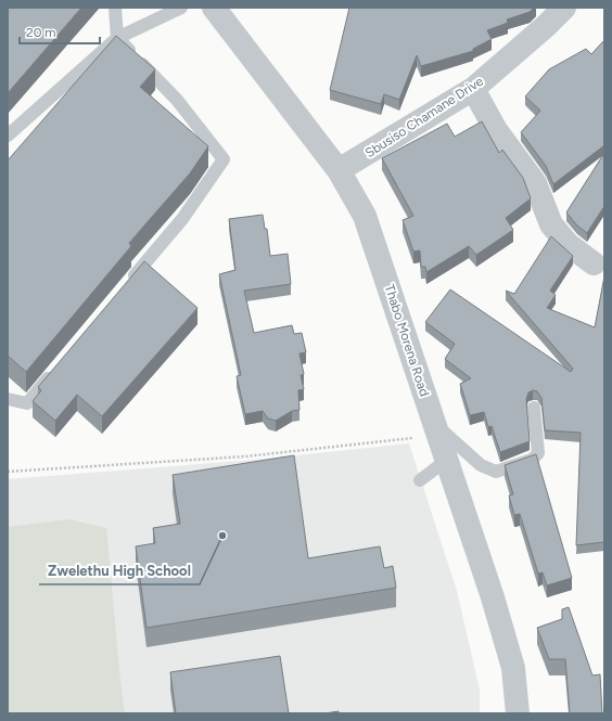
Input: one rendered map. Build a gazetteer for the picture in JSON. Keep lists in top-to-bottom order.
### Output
{
  "streets": {
    "street": ["Sbusiso Chamane Drive", "Thabo Morena Road"]
  },
  "crossings": [
    ["Sbusiso Chamane Drive", "Thabo Morena Road"]
  ],
  "places": ["Zwelethu High School"],
  "scale_bar": "20 m"
}
